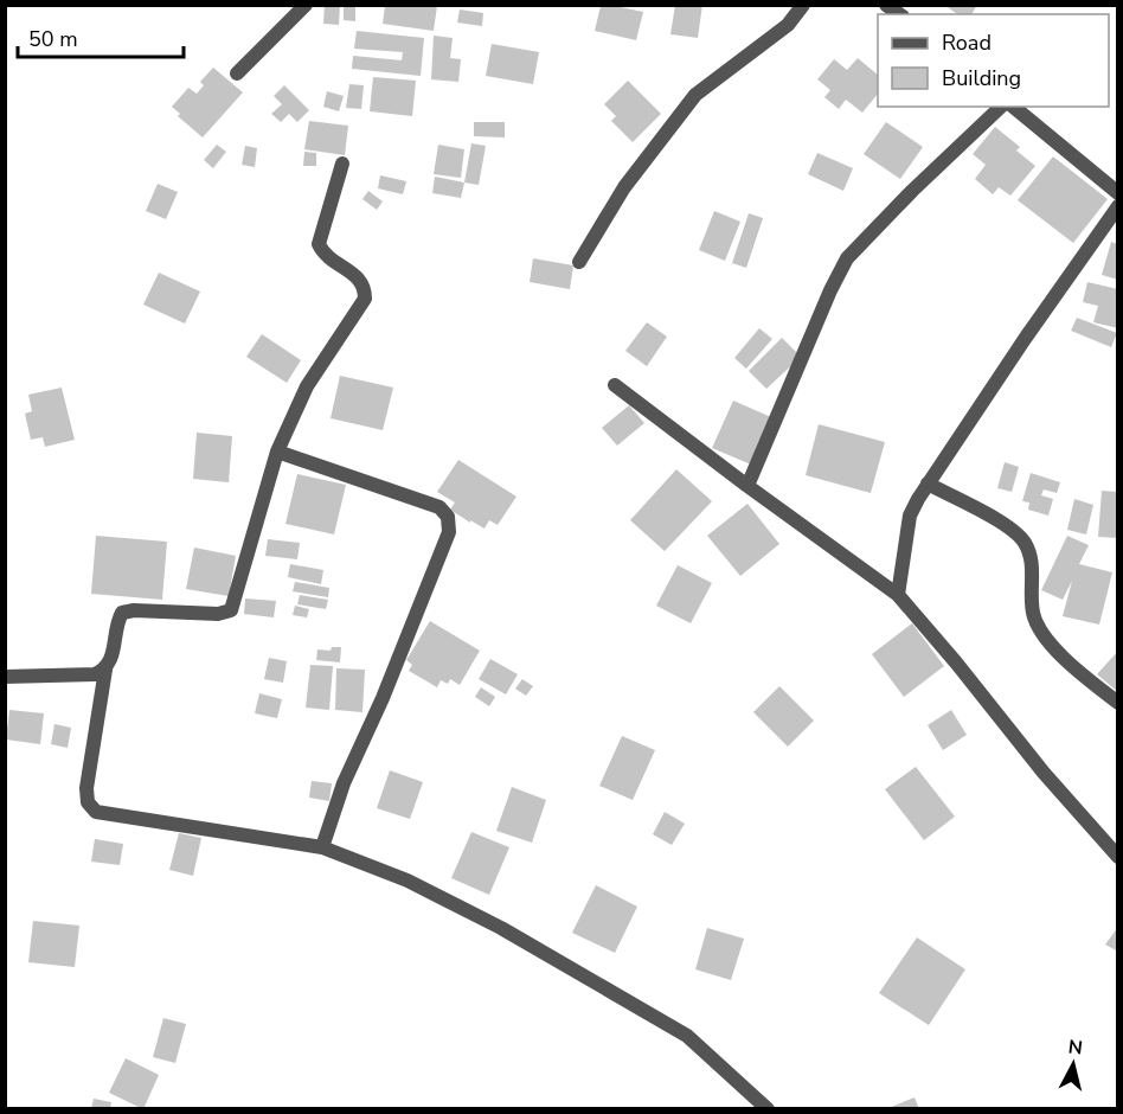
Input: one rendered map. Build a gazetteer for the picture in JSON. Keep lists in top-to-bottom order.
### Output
{
  "legend": ["Road", "Building"],
  "scale_bar": "50 m",
  "north": "top"
}
